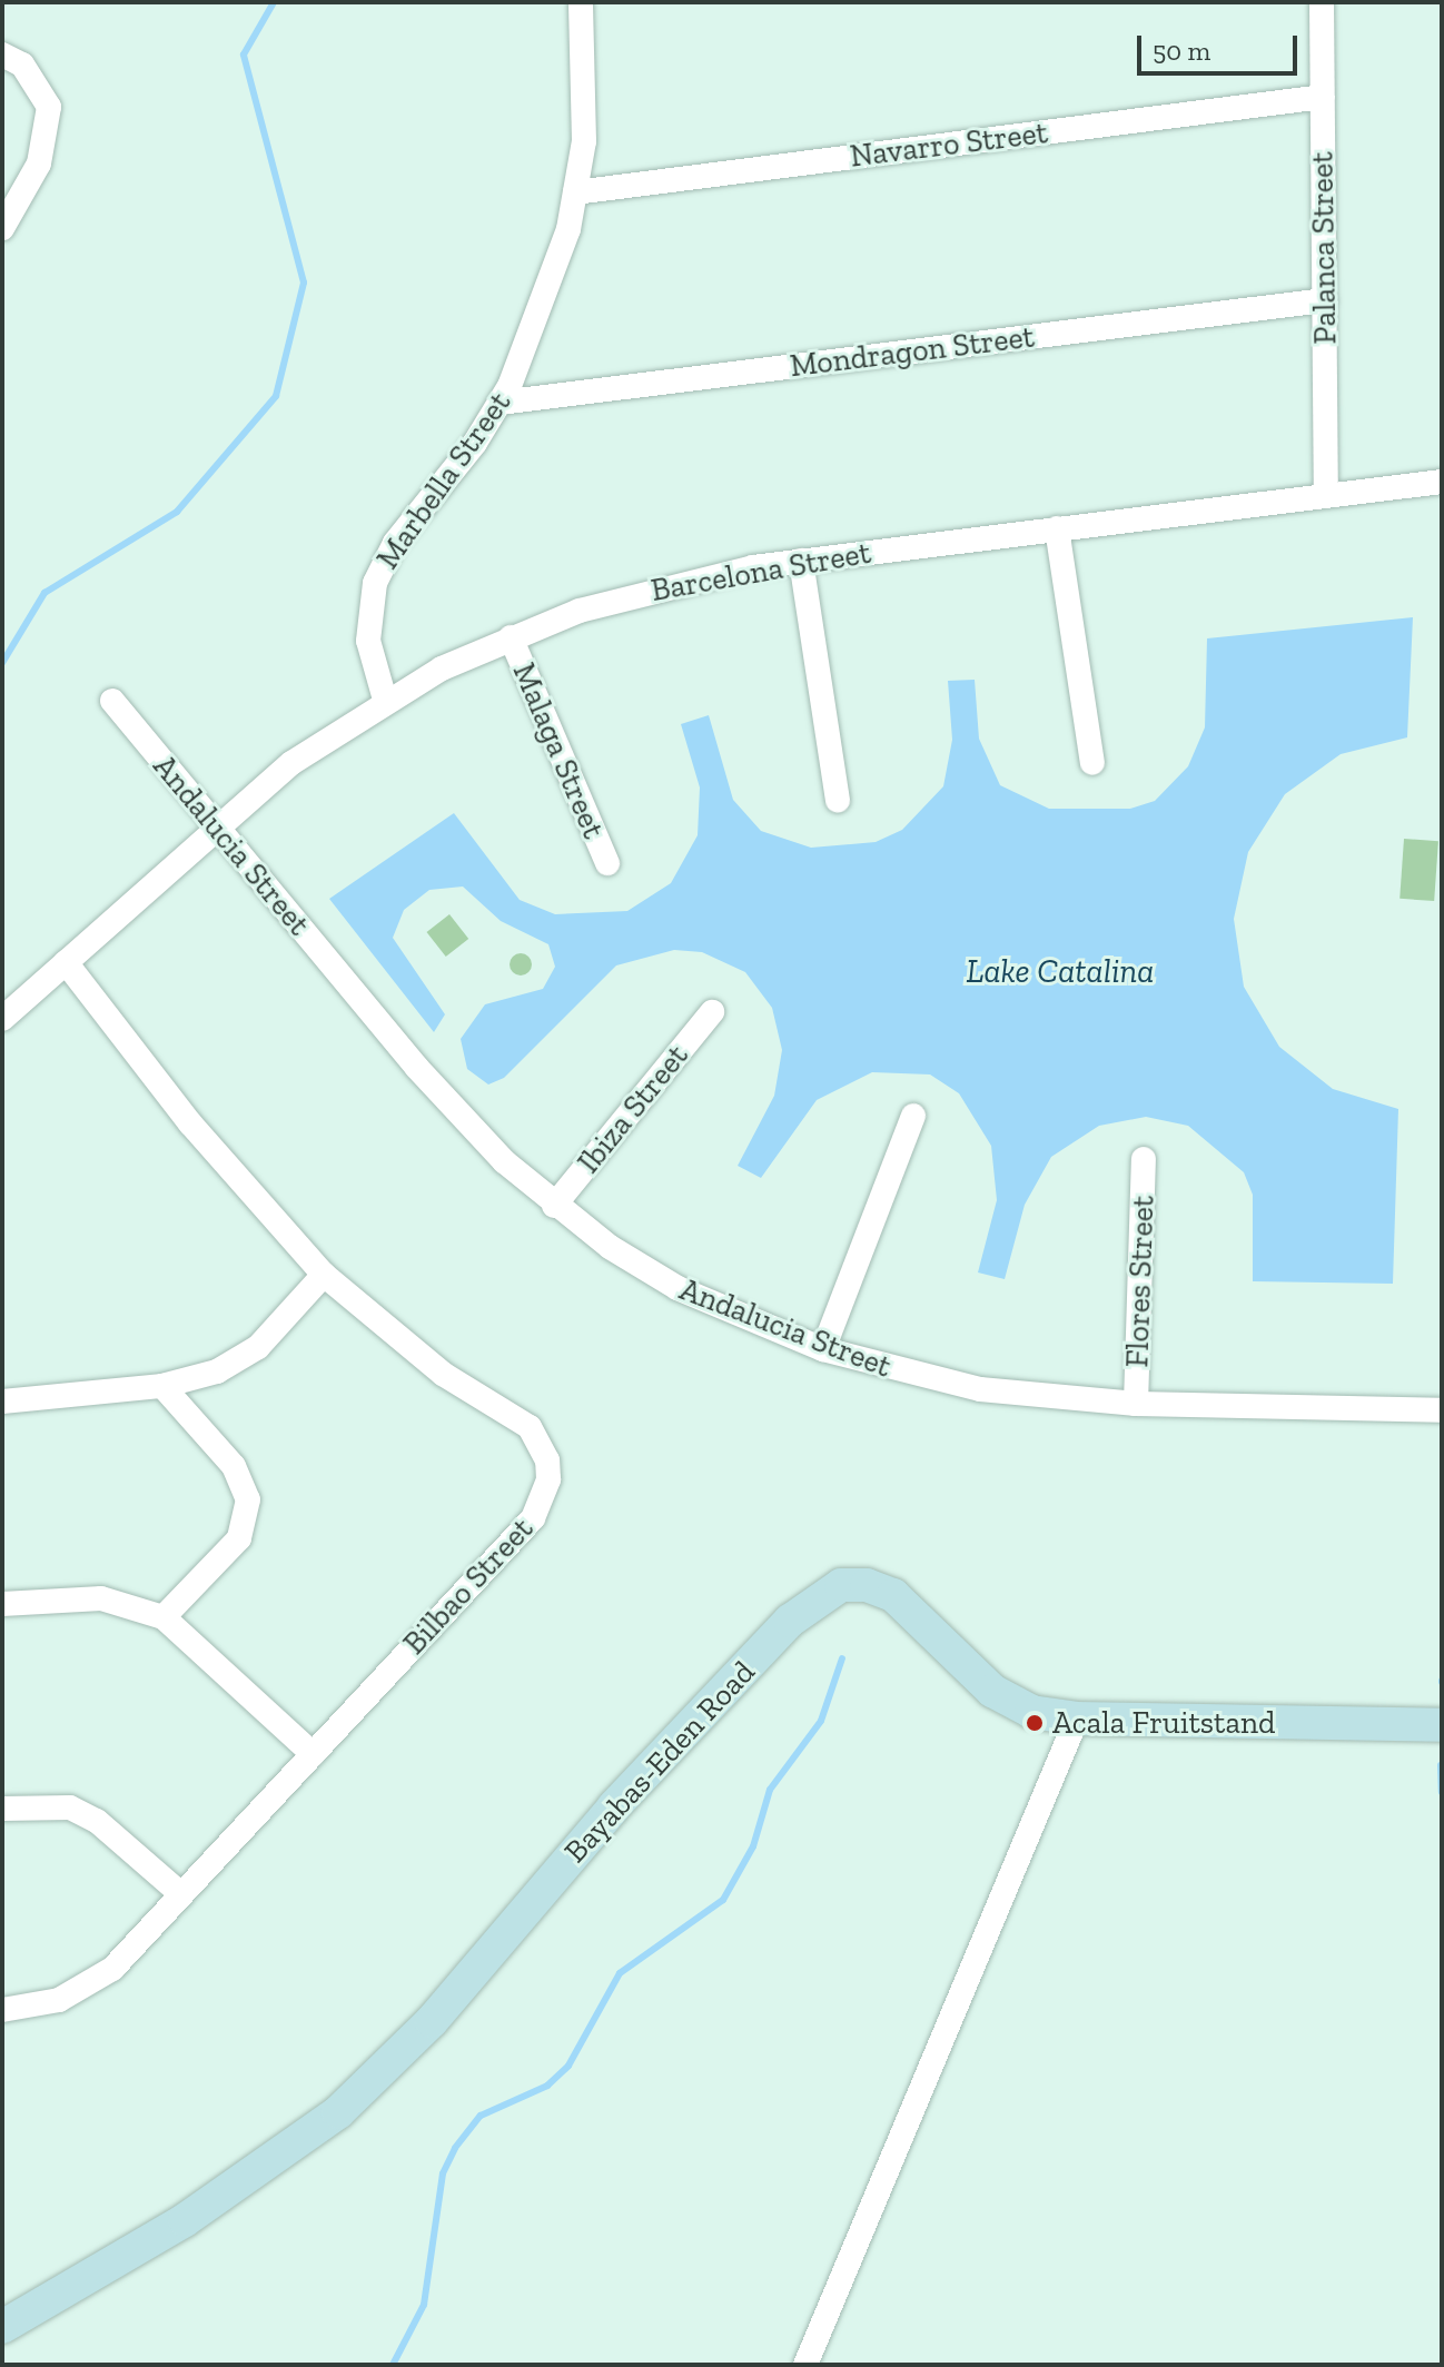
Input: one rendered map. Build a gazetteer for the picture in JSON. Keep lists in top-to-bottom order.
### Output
{
  "streets": {
    "street": [
      "Navarro Street",
      "Palanca Street",
      "Mondragon Street",
      "Marbella Street",
      "Barcelona Street",
      "Malaga Street",
      "Andalucia Street",
      "Ibiza Street",
      "Flores Street",
      "Bilbao Street",
      "Bayabas-Eden Road"
    ]
  },
  "crossings": [
    ["Navarro Street", "Palanca Street"],
    ["Navarro Street", "Marbella Street"],
    ["Palanca Street", "Mondragon Street"],
    ["Palanca Street", "Barcelona Street"],
    ["Mondragon Street", "Marbella Street"],
    ["Marbella Street", "Barcelona Street"],
    ["Barcelona Street", "Malaga Street"],
    ["Barcelona Street", "Andalucia Street"],
    ["Barcelona Street", "Bilbao Street"],
    ["Andalucia Street", "Ibiza Street"],
    ["Andalucia Street", "Flores Street"]
  ],
  "water": ["Lake Catalina"],
  "places": ["Acala Fruitstand"],
  "scale_bar": "50 m"
}
